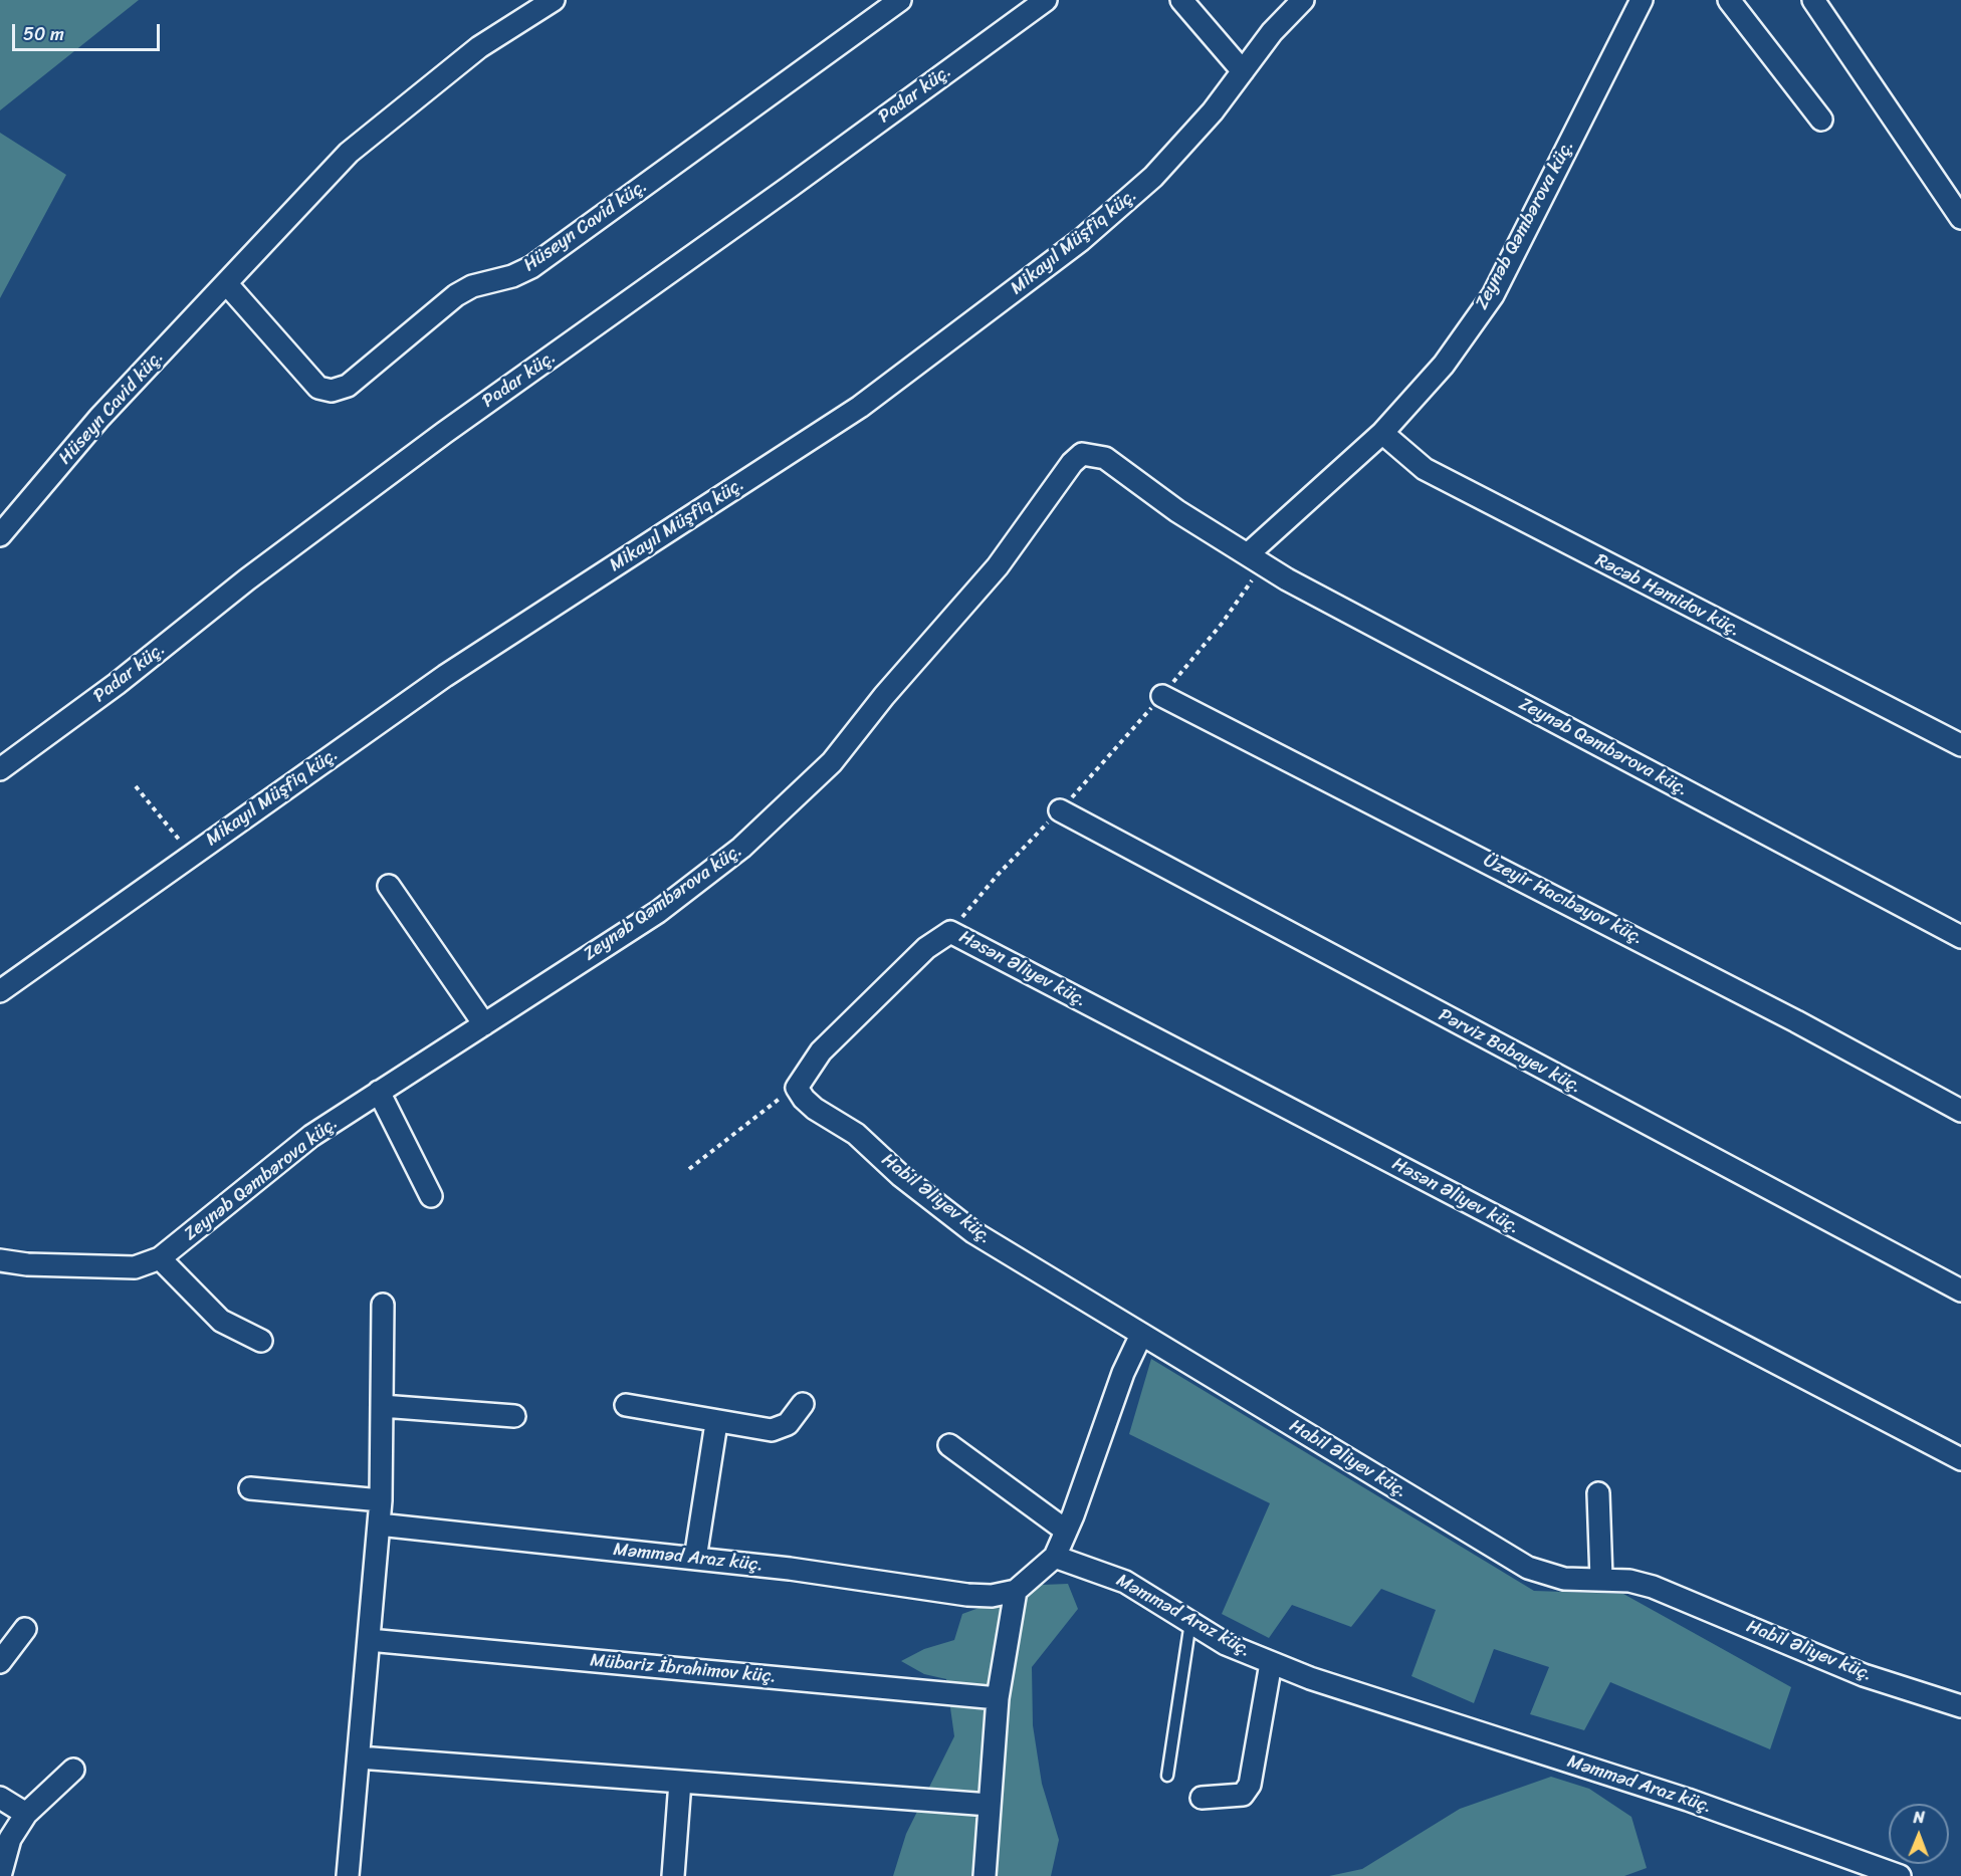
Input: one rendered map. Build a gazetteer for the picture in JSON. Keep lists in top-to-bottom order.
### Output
{
  "streets": {
    "street": [
      "Padar küç.",
      "Zeynəb Qəmbərova küç.",
      "Hüseyn Cavid küç.",
      "Mikayıl Müşfiq küç.",
      "Rəcəb Həmidov küç.",
      "Üzeyir Hacıbəyov küç.",
      "Həsən Əliyev küç.",
      "Pərviz Babayev küç.",
      "Habil Əliyev küç.",
      "Məmməd Araz küç.",
      "Mübariz İbrahimov küç."
    ]
  },
  "crossings": [
    ["Zeynəb Qəmbərova küç.", "Rəcəb Həmidov küç."]
  ],
  "scale_bar": "50 m",
  "north": "top"
}
